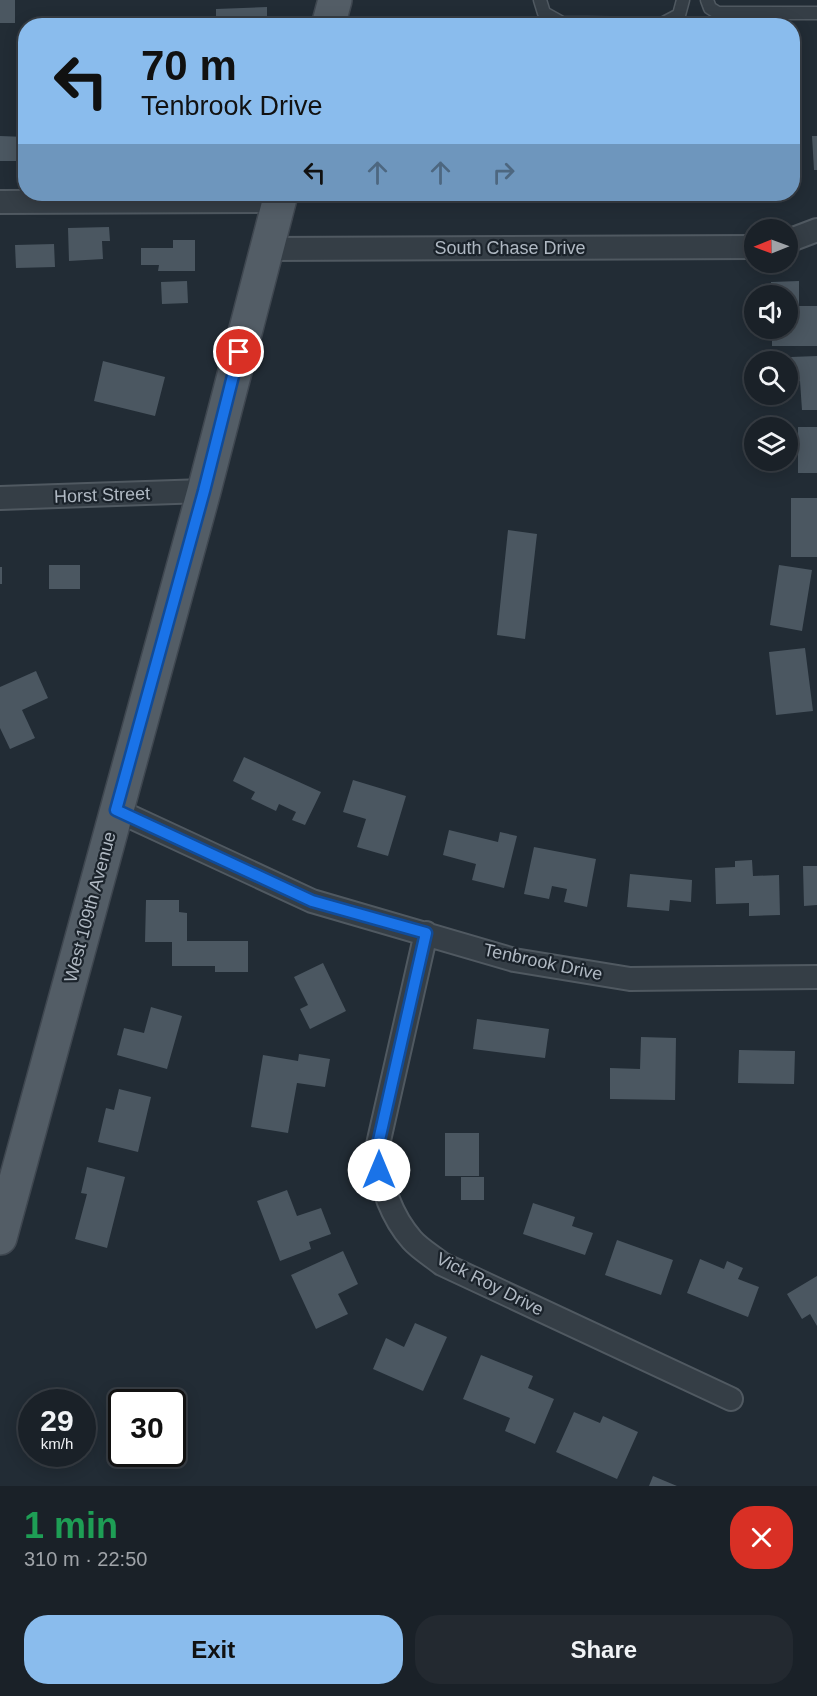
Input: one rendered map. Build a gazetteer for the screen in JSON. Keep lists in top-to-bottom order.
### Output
{
  "streets": {
    "main road": ["West 109th Avenue"],
    "street": [
      "South Chase Drive",
      "Horst Street",
      "Tenbrook Drive",
      "Vick Roy Drive"
    ]
  },
  "crossings": [
    ["South Chase Drive", "West 109th Avenue"],
    ["Horst Street", "West 109th Avenue"],
    ["West 109th Avenue", "Tenbrook Drive"],
    ["Tenbrook Drive", "Vick Roy Drive"]
  ],
  "north": "left",
  "page": {
    "turn": ["70 m", "Tenbrook Drive"],
    "speed": "29 km/h",
    "limit": "30",
    "heading": ["1 min", "310 m · 22:50"],
    "buttons": ["Exit", "Share"]
  }
}
